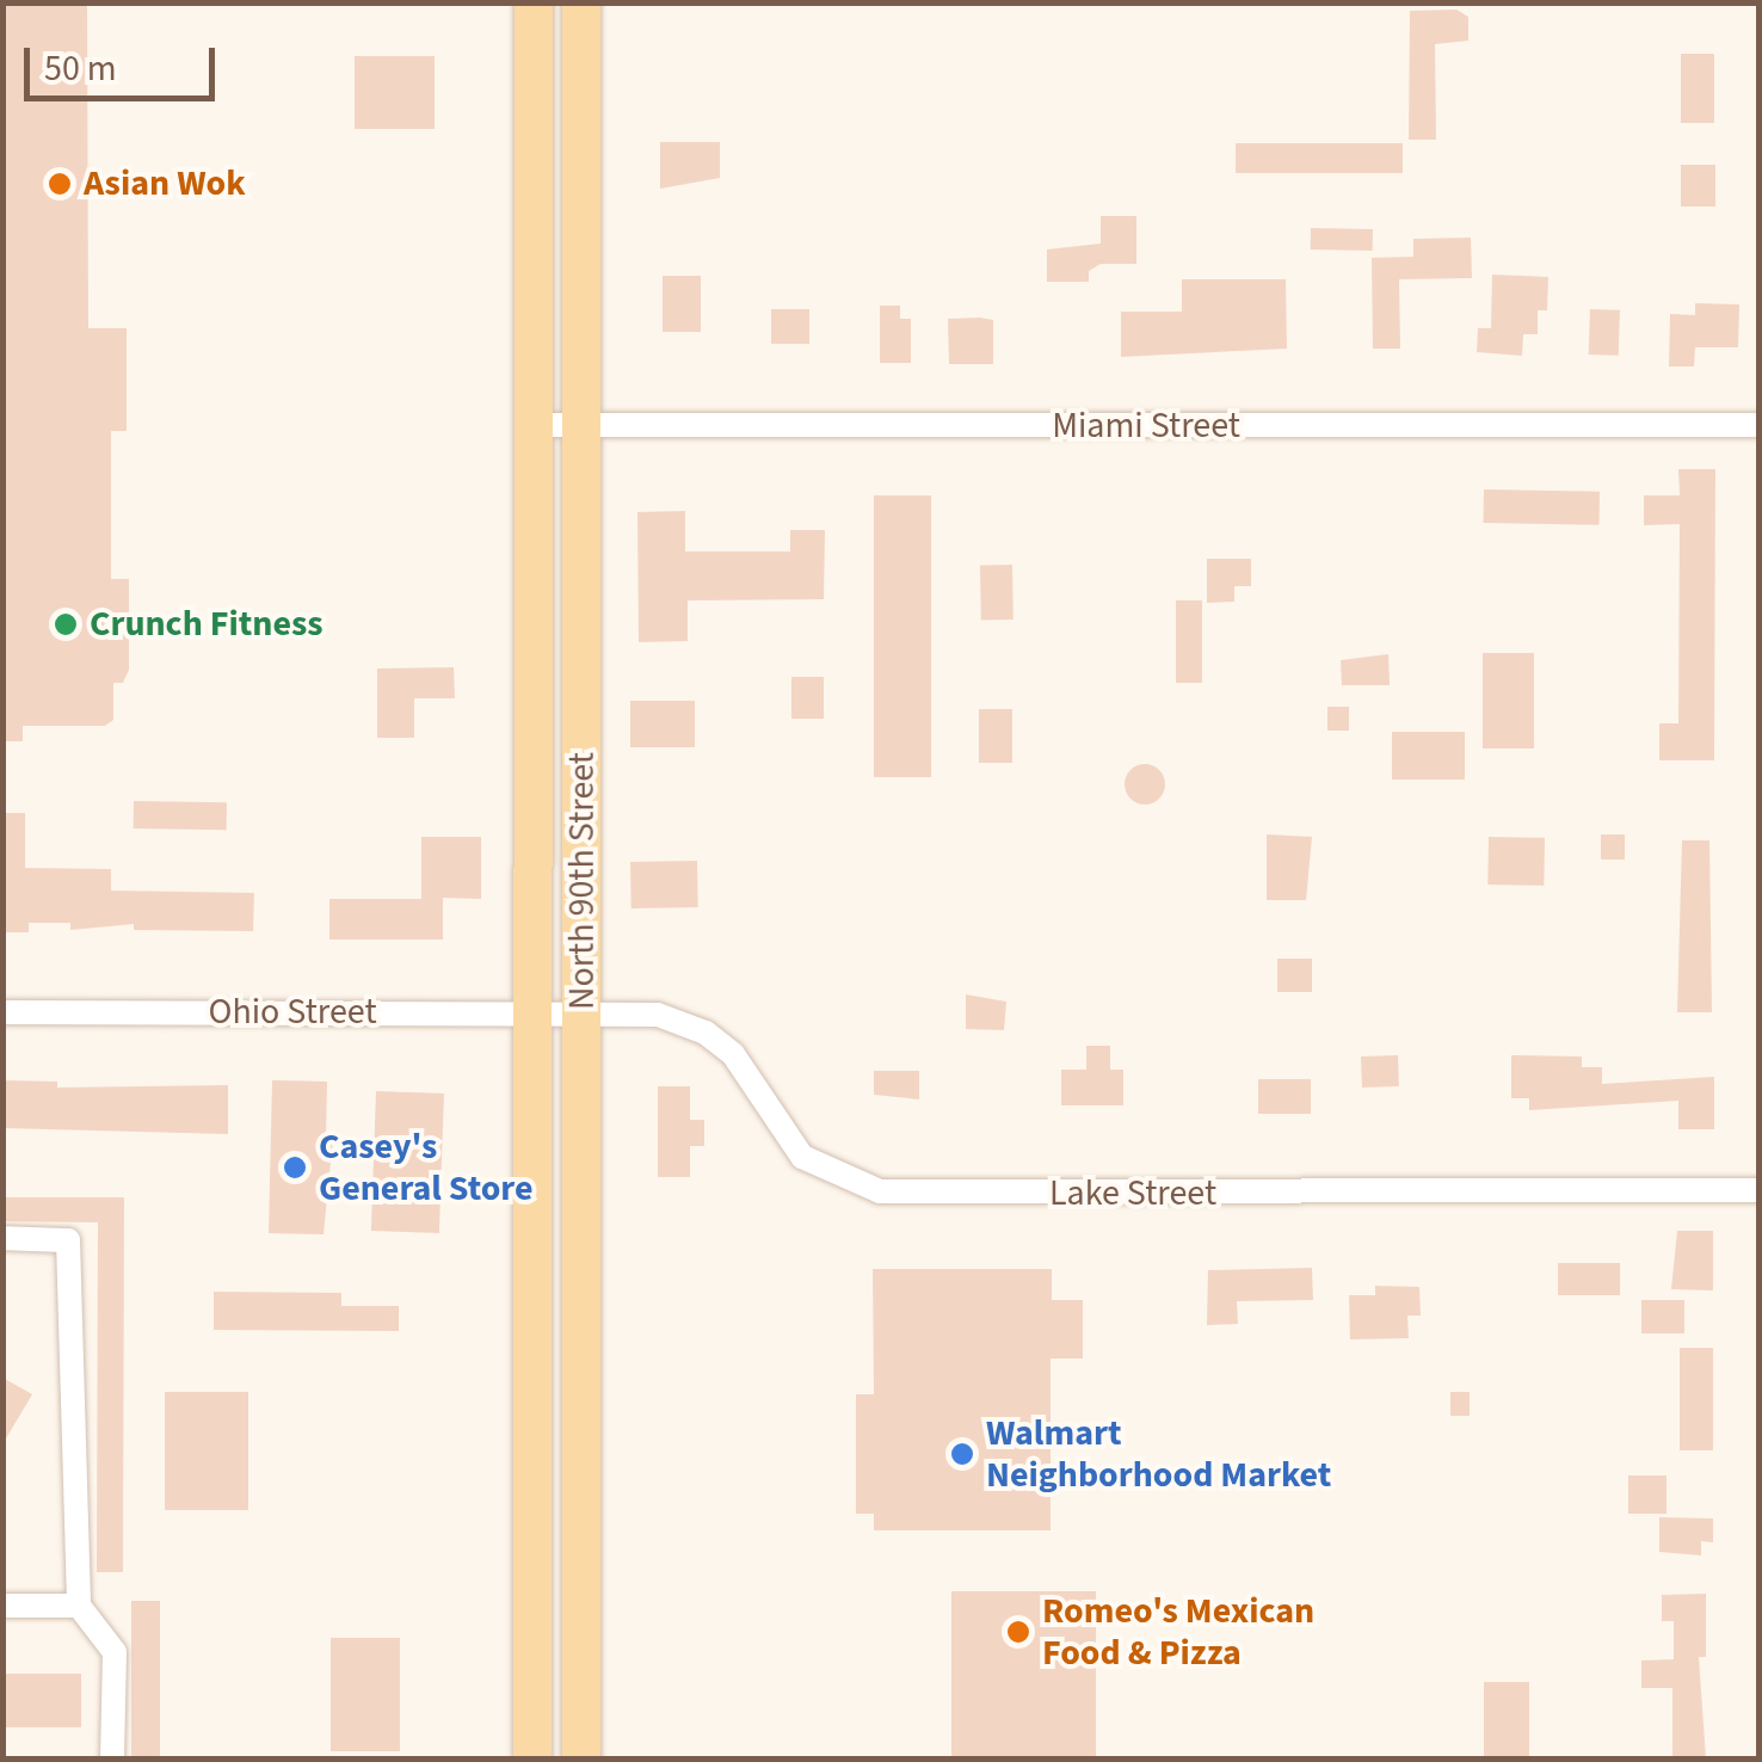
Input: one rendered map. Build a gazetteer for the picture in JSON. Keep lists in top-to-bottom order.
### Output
{
  "streets": {
    "main road": ["North 90th Street"],
    "street": ["Miami Street", "Ohio Street", "Lake Street"]
  },
  "crossings": [
    ["Miami Street", "North 90th Street"],
    ["North 90th Street", "Ohio Street"],
    ["North 90th Street", "Lake Street"],
    ["Ohio Street", "Lake Street"]
  ],
  "places": [
    "Asian Wok",
    "Crunch Fitness",
    "Casey's General Store",
    "Walmart Neighborhood Market",
    "Romeo's Mexican Food & Pizza"
  ],
  "scale_bar": "50 m"
}
